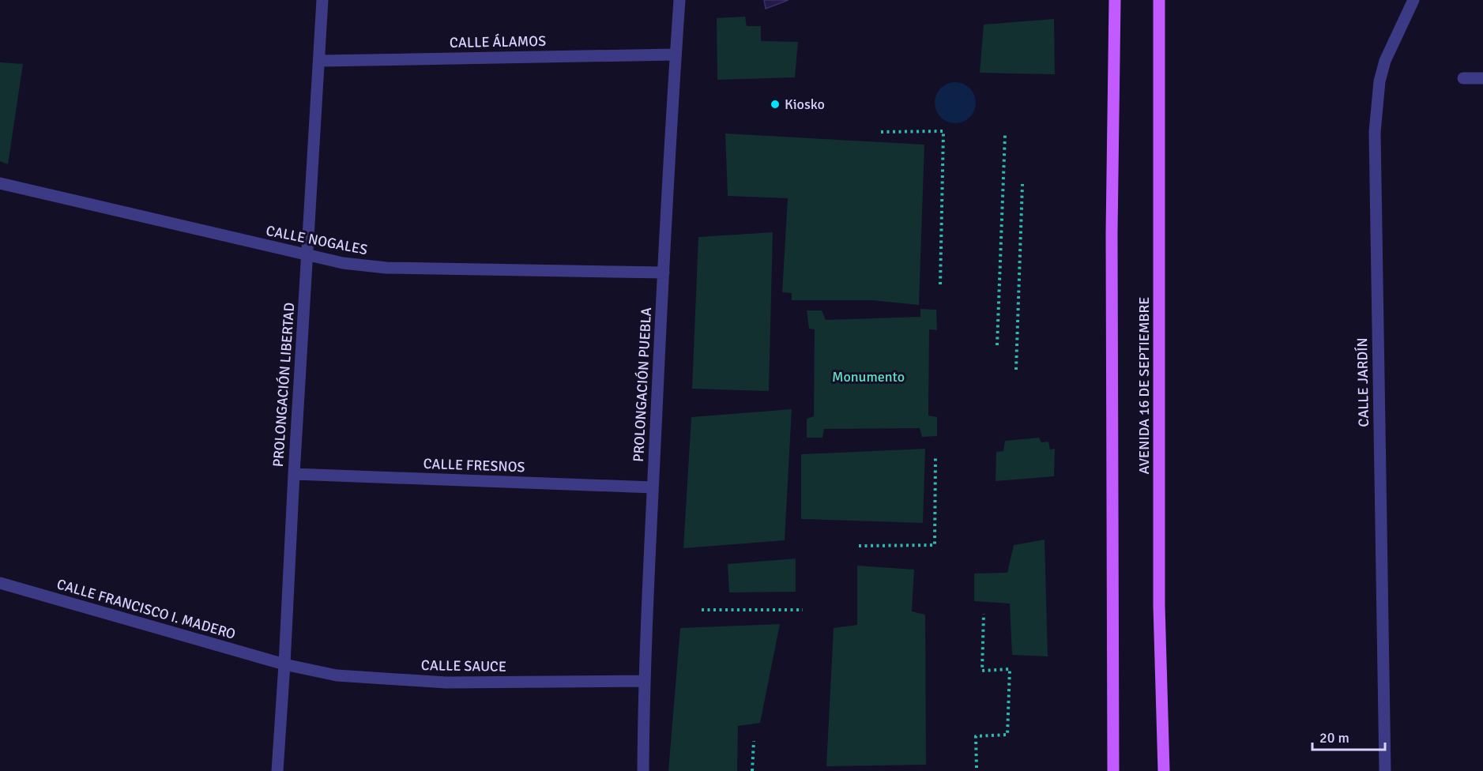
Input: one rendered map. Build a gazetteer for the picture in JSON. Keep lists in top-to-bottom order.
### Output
{
  "streets": {
    "main road": ["AVENIDA 16 DE SEPTIEMBRE"],
    "street": [
      "CALLE ÁLAMOS",
      "CALLE NOGALES",
      "CALLE JARDÍN",
      "PROLONGACIÓN LIBERTAD",
      "PROLONGACIÓN PUEBLA",
      "CALLE FRESNOS",
      "CALLE FRANCISCO I. MADERO",
      "CALLE SAUCE"
    ]
  },
  "crossings": [
    ["CALLE ÁLAMOS", "PROLONGACIÓN LIBERTAD"],
    ["CALLE ÁLAMOS", "PROLONGACIÓN PUEBLA"],
    ["CALLE NOGALES", "PROLONGACIÓN LIBERTAD"],
    ["CALLE NOGALES", "PROLONGACIÓN PUEBLA"],
    ["PROLONGACIÓN LIBERTAD", "CALLE FRESNOS"],
    ["PROLONGACIÓN LIBERTAD", "CALLE FRANCISCO I. MADERO"],
    ["PROLONGACIÓN LIBERTAD", "CALLE SAUCE"],
    ["PROLONGACIÓN PUEBLA", "CALLE FRESNOS"],
    ["PROLONGACIÓN PUEBLA", "CALLE SAUCE"],
    ["CALLE FRANCISCO I. MADERO", "CALLE SAUCE"]
  ],
  "parks": ["Monumento"],
  "places": ["Kiosko"],
  "scale_bar": "20 m"
}
